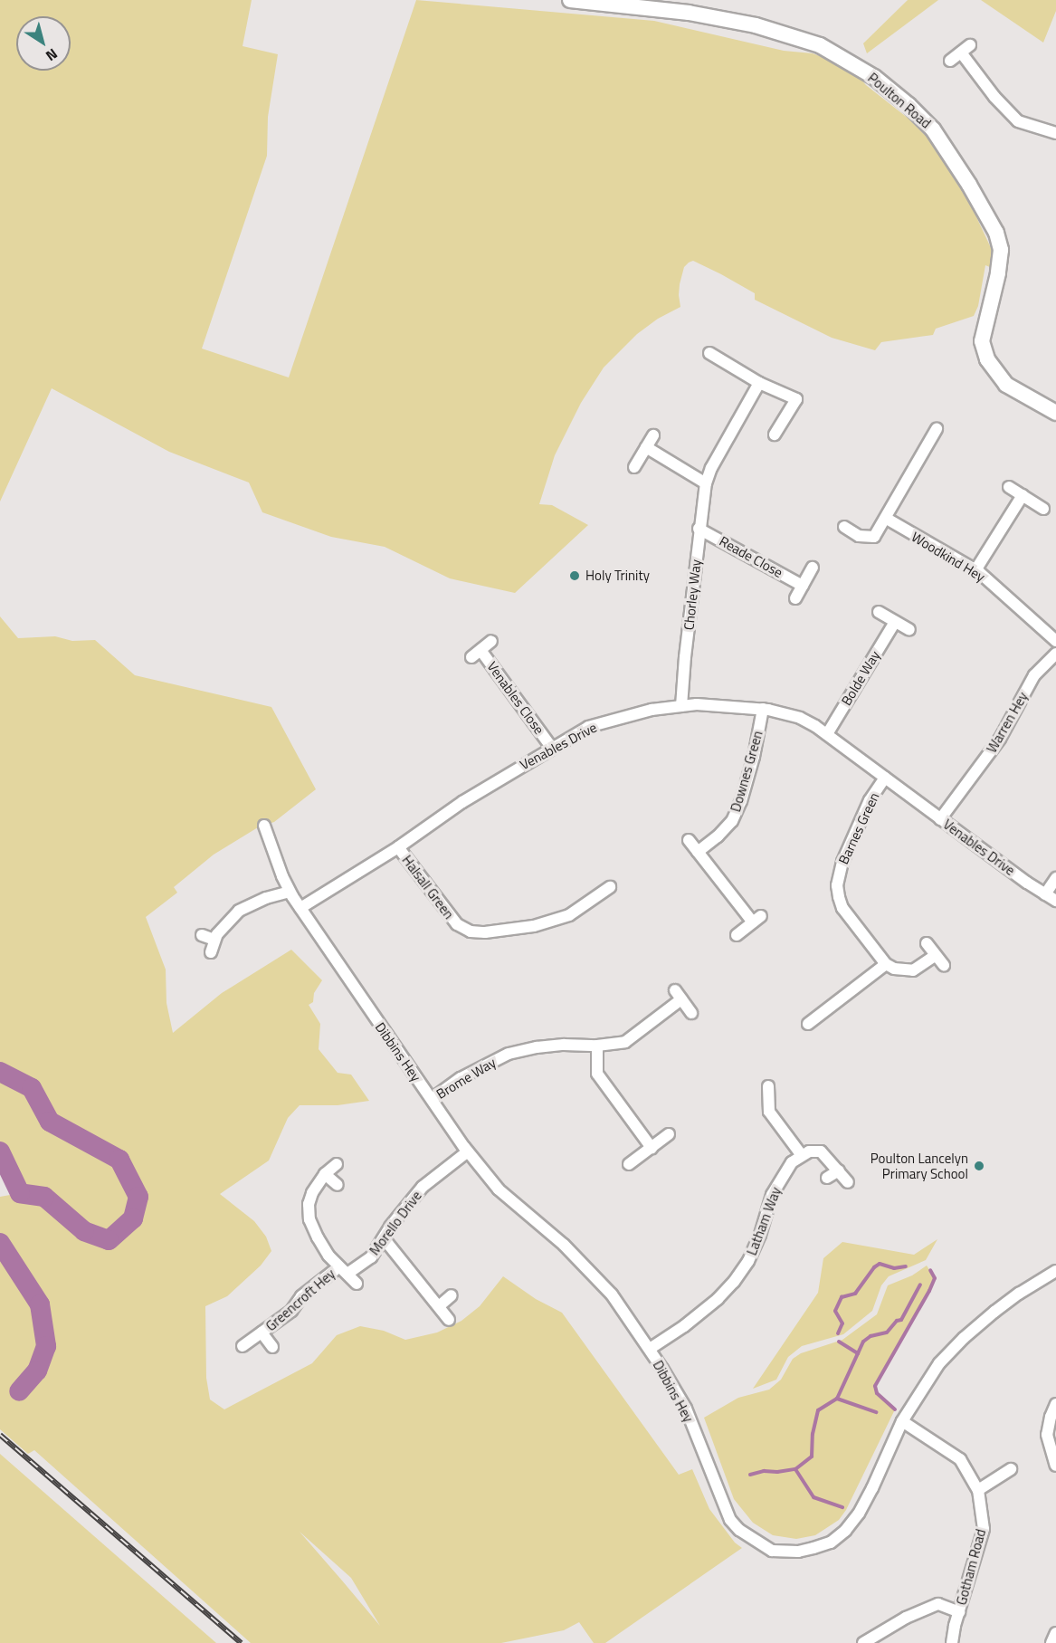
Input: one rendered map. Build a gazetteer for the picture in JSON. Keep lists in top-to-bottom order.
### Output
{
  "streets": {
    "street": [
      "Poulton Road",
      "Reade Close",
      "Woodkind Hey",
      "Chorley Way",
      "Bolde Way",
      "Venables Close",
      "Warren Hey",
      "Venables Drive",
      "Downes Green",
      "Barnes Green",
      "Halsall Green",
      "Dibbins Hey",
      "Brome Way",
      "Latham Way",
      "Morello Drive",
      "Greencroft Hey",
      "Gotham Road"
    ]
  },
  "crossings": [
    ["Reade Close", "Chorley Way"],
    ["Chorley Way", "Venables Drive"],
    ["Bolde Way", "Venables Drive"],
    ["Venables Close", "Venables Drive"],
    ["Warren Hey", "Venables Drive"],
    ["Venables Drive", "Downes Green"],
    ["Venables Drive", "Barnes Green"],
    ["Venables Drive", "Halsall Green"],
    ["Venables Drive", "Dibbins Hey"],
    ["Dibbins Hey", "Brome Way"],
    ["Dibbins Hey", "Latham Way"],
    ["Dibbins Hey", "Morello Drive"],
    ["Dibbins Hey", "Gotham Road"],
    ["Morello Drive", "Greencroft Hey"]
  ],
  "places": ["Holy Trinity", "Poulton Lancelyn Primary School"],
  "north": "bottom right"
}
